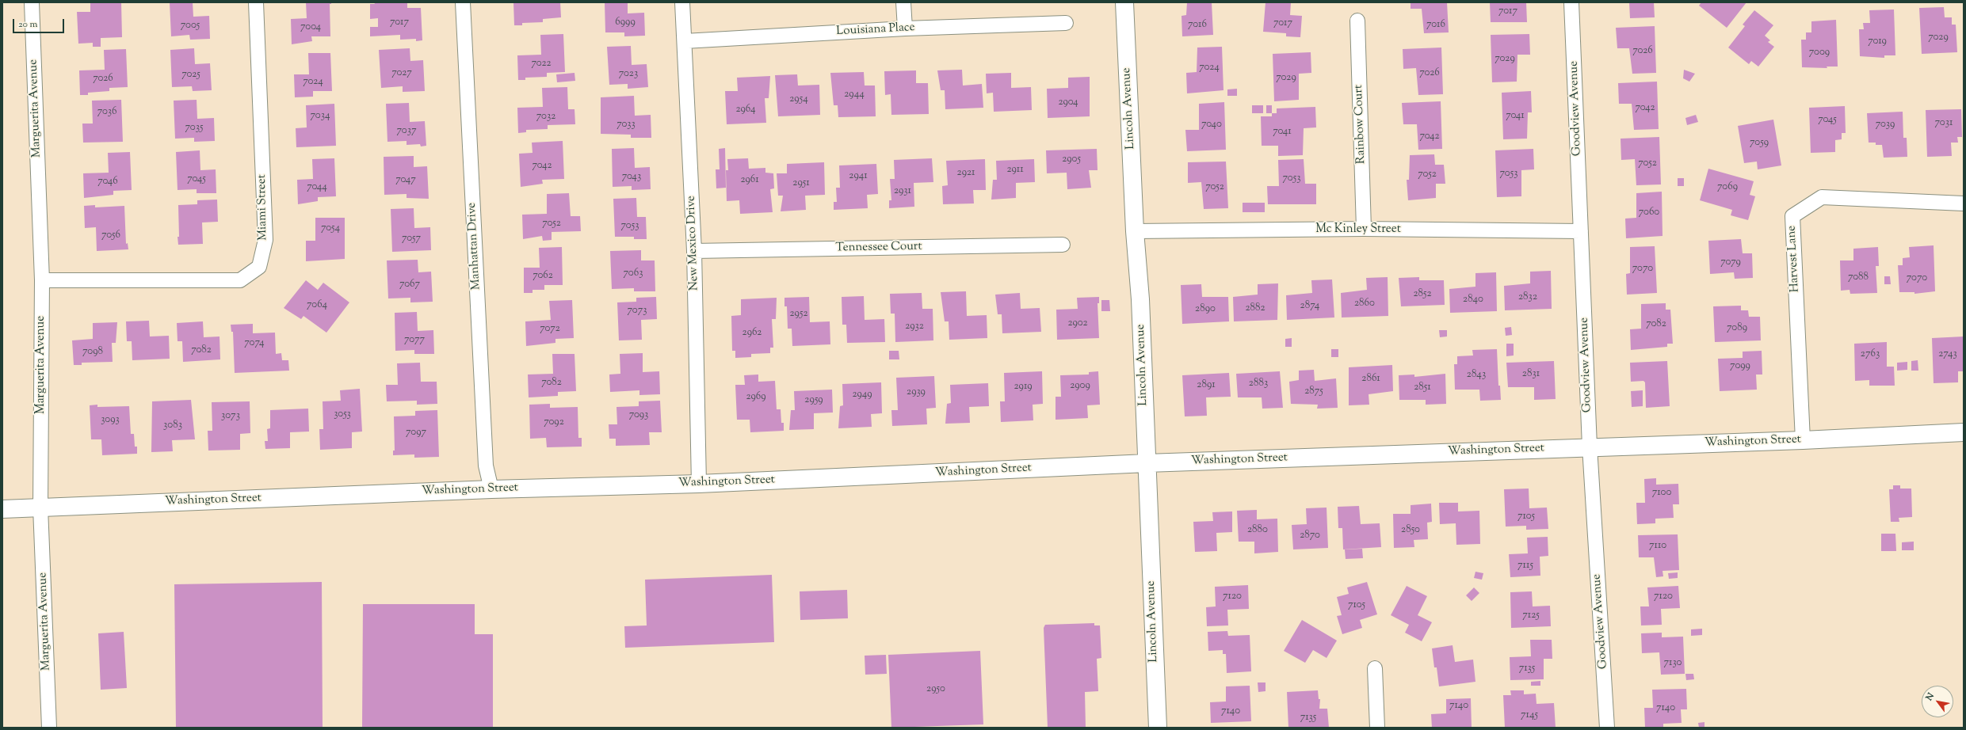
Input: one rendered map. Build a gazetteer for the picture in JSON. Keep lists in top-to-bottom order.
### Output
{
  "streets": {
    "street": [
      "Louisiana Place",
      "Marguerita Avenue",
      "Lincoln Avenue",
      "Goodview Avenue",
      "Rainbow Court",
      "Miami Street",
      "Mc Kinley Street",
      "New Mexico Drive",
      "Manhattan Drive",
      "Tennessee Court",
      "Harvest Lane",
      "Washington Street"
    ]
  },
  "crossings": [
    ["Louisiana Place", "New Mexico Drive"],
    ["Marguerita Avenue", "Miami Street"],
    ["Marguerita Avenue", "Washington Street"],
    ["Lincoln Avenue", "Mc Kinley Street"],
    ["Lincoln Avenue", "Washington Street"],
    ["Goodview Avenue", "Mc Kinley Street"],
    ["Goodview Avenue", "Washington Street"],
    ["Rainbow Court", "Mc Kinley Street"],
    ["New Mexico Drive", "Tennessee Court"],
    ["New Mexico Drive", "Washington Street"],
    ["Manhattan Drive", "Washington Street"],
    ["Harvest Lane", "Washington Street"]
  ],
  "house_numbers": [
    "7017",
    "7017",
    "6999",
    "7017",
    "7016",
    "7016",
    "7005",
    "7004",
    "7029",
    "7019",
    "7026",
    "7009",
    "7029",
    "7022",
    "7024",
    "7027",
    "7026",
    "7023",
    "7025",
    "7029",
    "7026",
    "7024",
    "2944",
    "2954",
    "2904",
    "7042",
    "2964",
    "7036",
    "7034",
    "7041",
    "7032",
    "7045",
    "7031",
    "7033",
    "7040",
    "7039",
    "7035",
    "7037",
    "7041",
    "7042",
    "7059",
    "2905",
    "7052",
    "7042",
    "2911",
    "2921",
    "7053",
    "7052",
    "2941",
    "7043",
    "7053",
    "7045",
    "7047",
    "2961",
    "7046",
    "2951",
    "7044",
    "7052",
    "7069",
    "2931",
    "7060",
    "7052",
    "7053",
    "7054",
    "7056",
    "7057",
    "7079",
    "7070",
    "7063",
    "7062",
    "7088",
    "7070",
    "7067",
    "2852",
    "2832",
    "2840",
    "2860",
    "7064",
    "2874",
    "2882",
    "2890",
    "7073",
    "2952",
    "2902",
    "7082",
    "2932",
    "7089",
    "7072",
    "2962",
    "7077",
    "7074",
    "7082",
    "7098",
    "2763",
    "2743",
    "7099",
    "2831",
    "2843",
    "2861",
    "7082",
    "2883",
    "2891",
    "2909",
    "2919",
    "2851",
    "2875",
    "2939",
    "2949",
    "2969",
    "2959",
    "3053",
    "7093",
    "3073",
    "3093",
    "7092",
    "3083",
    "7097",
    "7100",
    "7105",
    "2880",
    "2850",
    "2870",
    "7110",
    "7115",
    "7120",
    "7120",
    "7105",
    "7125",
    "7130",
    "7135",
    "2950",
    "7140",
    "7140",
    "7140",
    "7145",
    "7135"
  ],
  "scale_bar": "20 m",
  "north": "top left"
}
